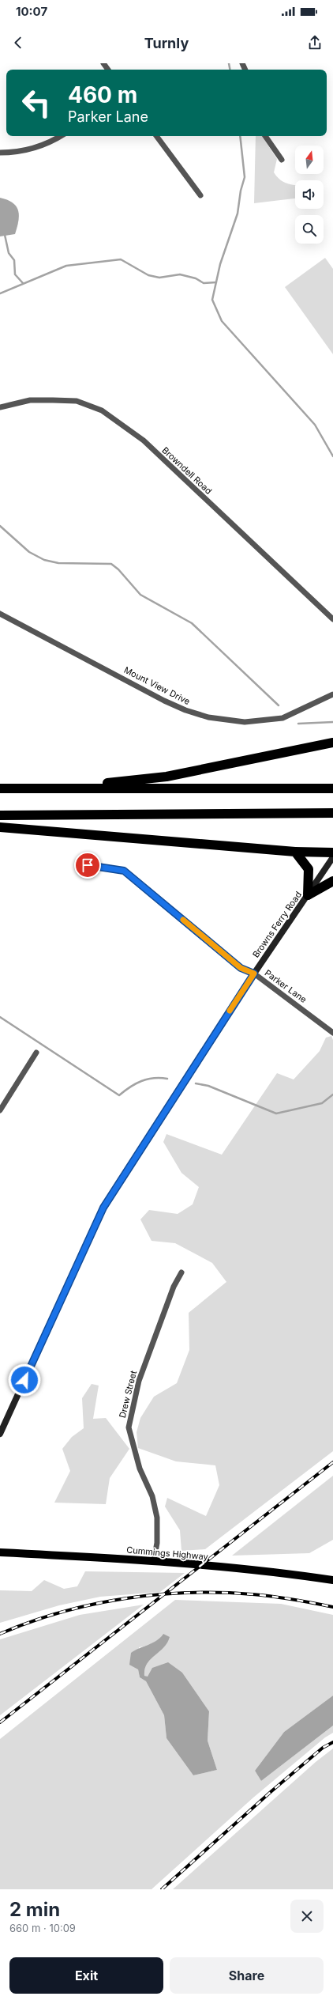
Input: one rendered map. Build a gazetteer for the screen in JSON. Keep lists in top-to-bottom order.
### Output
{
  "streets": {
    "main road": ["Cummings Highway"],
    "street": [
      "Browndell Road",
      "Mount View Drive",
      "Browns Ferry Road",
      "Parker Lane",
      "Drew Street"
    ]
  },
  "crossings": [
    ["Browns Ferry Road", "Parker Lane"],
    ["Drew Street", "Cummings Highway"]
  ],
  "north": "top",
  "page": {
    "status": "10:07",
    "header": "Turnly",
    "turn": ["460 m", "Parker Lane"],
    "heading": ["2 min", "660 m · 10:09"],
    "buttons": ["Exit", "Share"]
  }
}
